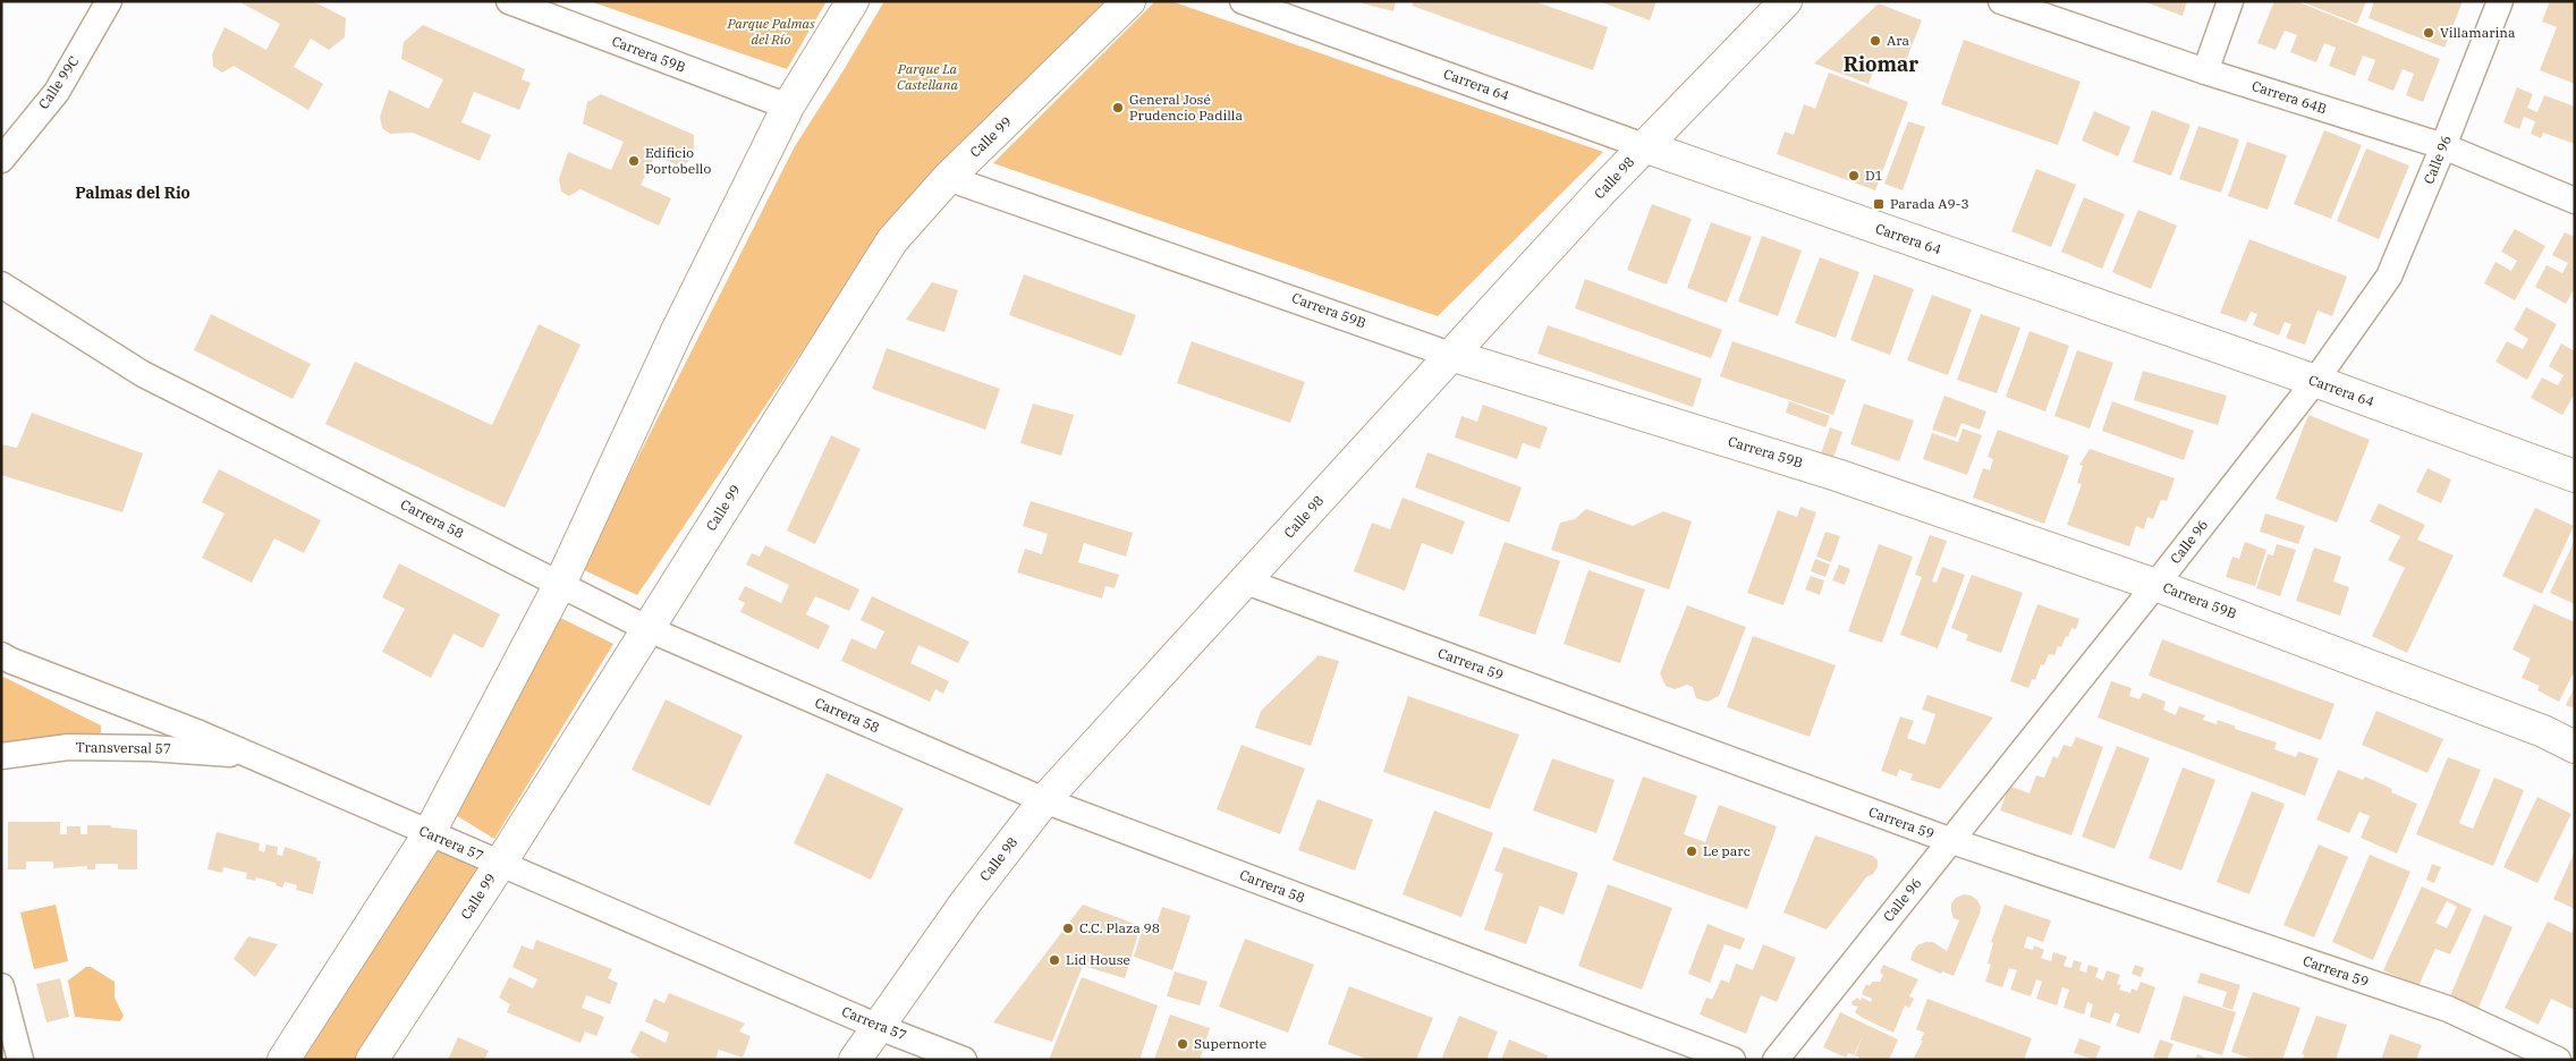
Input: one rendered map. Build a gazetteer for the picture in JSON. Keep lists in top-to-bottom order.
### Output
{
  "streets": {
    "street": [
      "Carrera 59B",
      "Calle 99C",
      "Carrera 64",
      "Carrera 64B",
      "Calle 99",
      "Calle 96",
      "Calle 98",
      "Carrera 58",
      "Carrera 59",
      "Transversal 57",
      "Carrera 57"
    ]
  },
  "crossings": [
    ["Carrera 59B", "Calle 99"],
    ["Carrera 59B", "Calle 96"],
    ["Carrera 59B", "Calle 98"],
    ["Carrera 64", "Calle 96"],
    ["Carrera 64", "Calle 98"],
    ["Carrera 64B", "Calle 96"],
    ["Calle 99", "Carrera 58"],
    ["Calle 99", "Carrera 57"],
    ["Calle 96", "Carrera 59"],
    ["Calle 98", "Carrera 58"],
    ["Calle 98", "Carrera 59"],
    ["Calle 98", "Carrera 57"],
    ["Transversal 57", "Carrera 57"]
  ],
  "districts": ["Riomar", "Palmas del Rio"],
  "parks": ["Parque Palmas del Río", "Parque La Castellana"],
  "places": {
    "other": [
      "Villamarina",
      "Ara",
      "General José Prudencio Padilla",
      "Edificio Portobello",
      "D1",
      "Le parc",
      "C.C. Plaza 98",
      "Lid House",
      "Supernorte"
    ],
    "transit": ["Parada A9-3"]
  }
}
